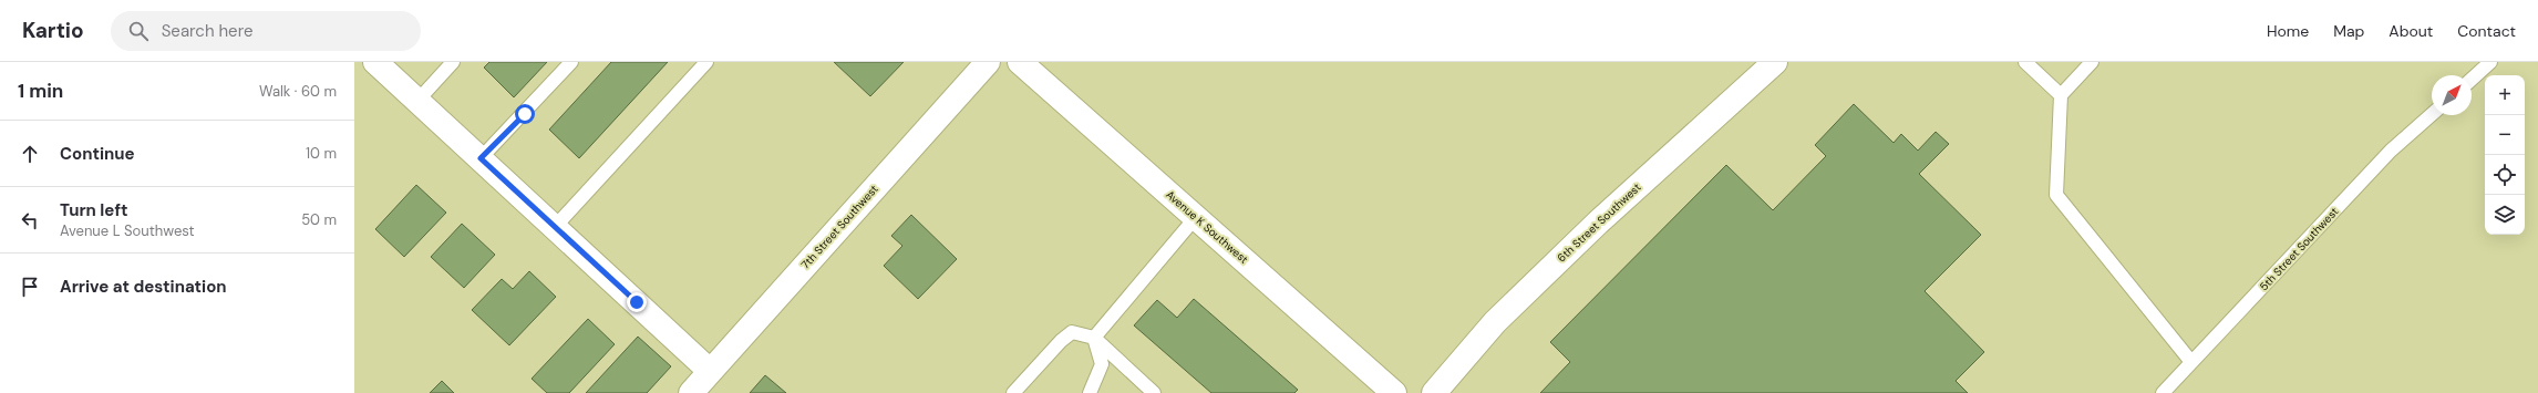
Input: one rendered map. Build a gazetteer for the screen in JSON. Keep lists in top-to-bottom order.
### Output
{
  "streets": {
    "street": ["6th Street Southwest", "7th Street Southwest", "Avenue K Southwest"],
    "lane": ["5th Street Southwest"]
  },
  "north": "top right",
  "page": {
    "header": "Kartio",
    "search": "Search here",
    "nav": [
      "Home",
      "Map",
      "About",
      "Contact"
    ],
    "heading": ["1 min", "Walk · 60 m"],
    "map_buttons": ["+", "−"],
    "list": [
      ["Continue", "10 m"],
      ["Turn left", "Avenue L Southwest", "50 m"],
      "Arrive at destination"
    ]
  }
}
